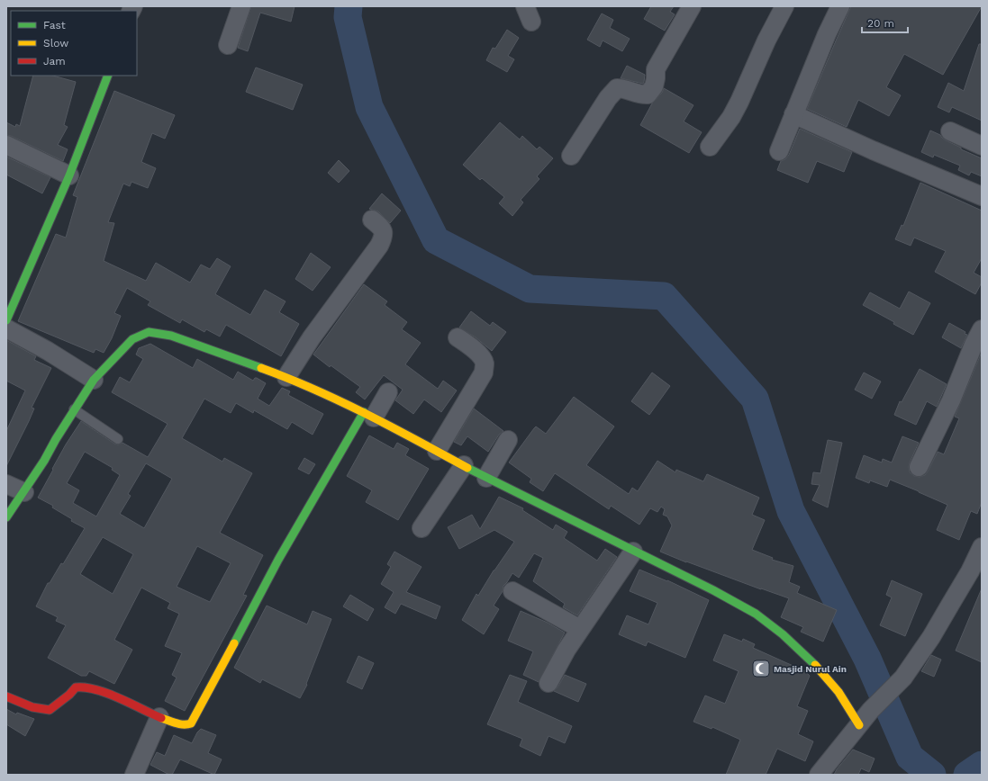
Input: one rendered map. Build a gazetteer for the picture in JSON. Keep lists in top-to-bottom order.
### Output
{
  "places": {
    "mosque": ["Masjid Nurul Ain"]
  },
  "legend": ["Fast", "Slow", "Jam"],
  "scale_bar": "20 m"
}
